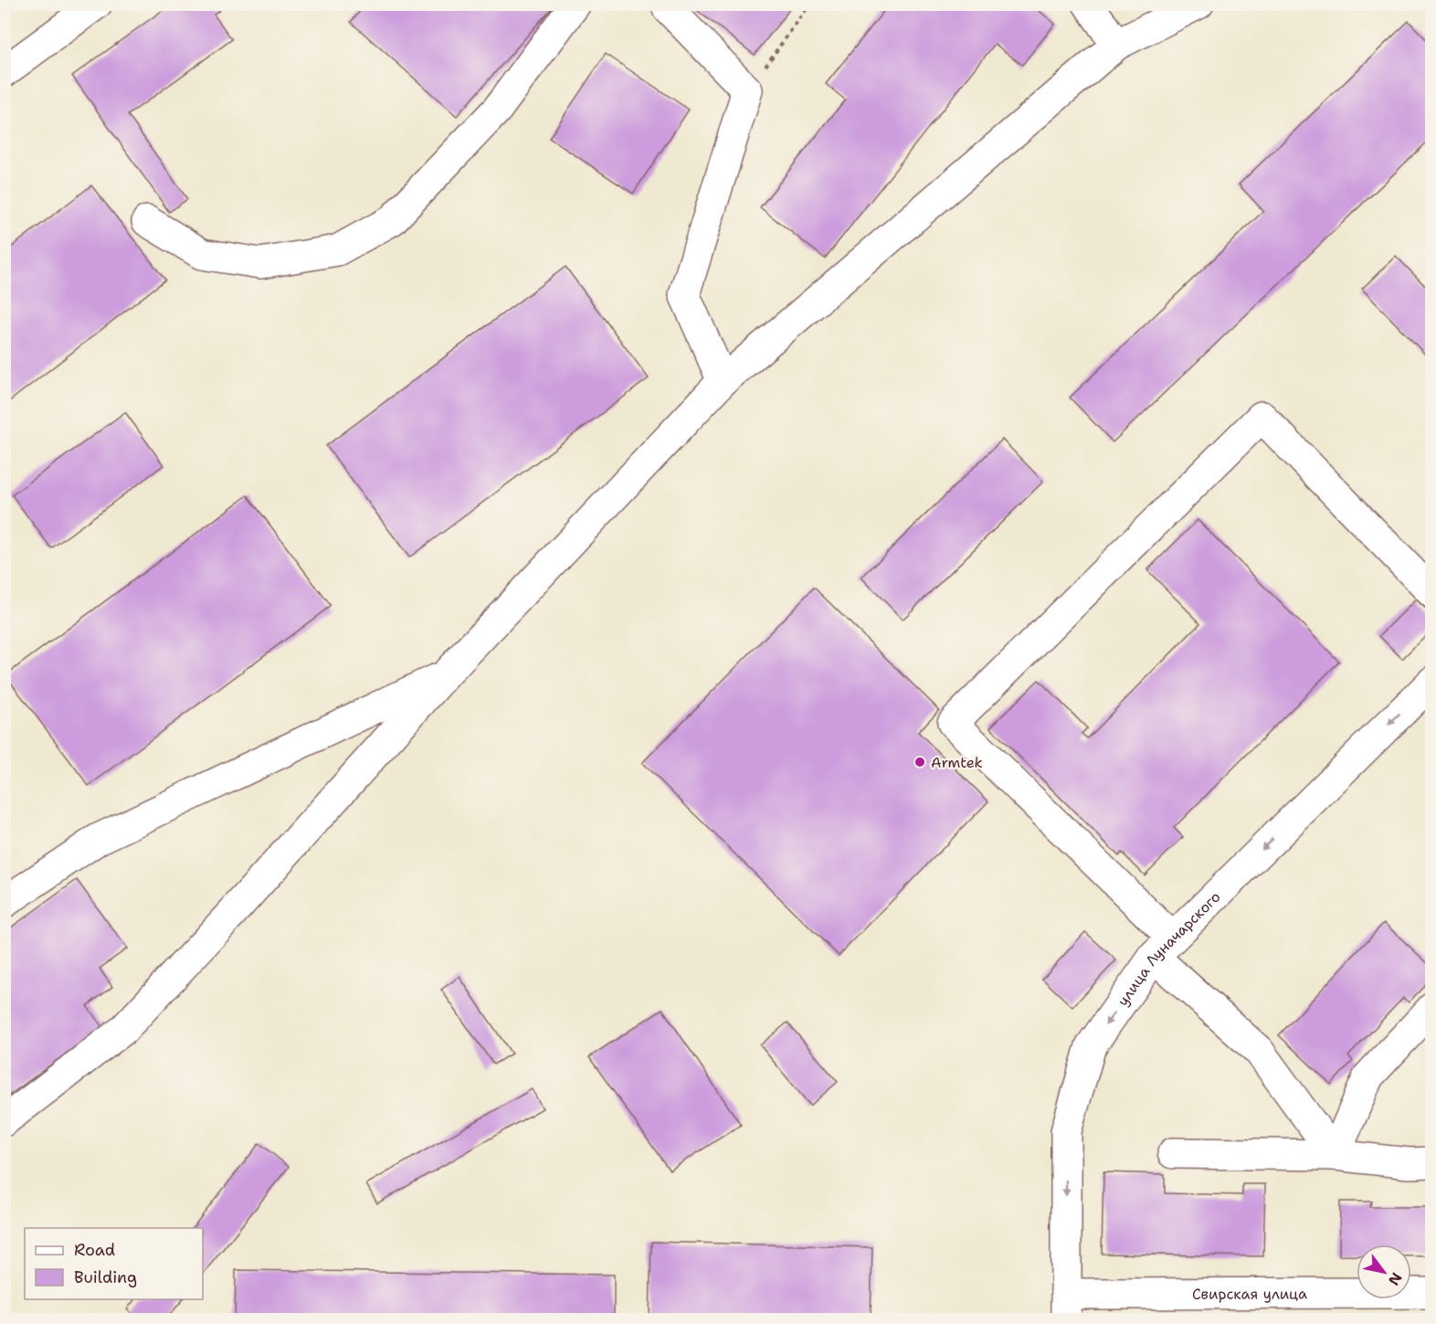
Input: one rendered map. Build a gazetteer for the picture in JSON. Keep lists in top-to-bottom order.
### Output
{
  "streets": {
    "street": ["улица Луначарского", "Свирская улица"]
  },
  "crossings": [
    ["улица Луначарского", "Свирская улица"]
  ],
  "one_way": ["улица Луначарского"],
  "places": ["Armtek"],
  "legend": ["Road", "Building"],
  "north": "bottom right"
}
